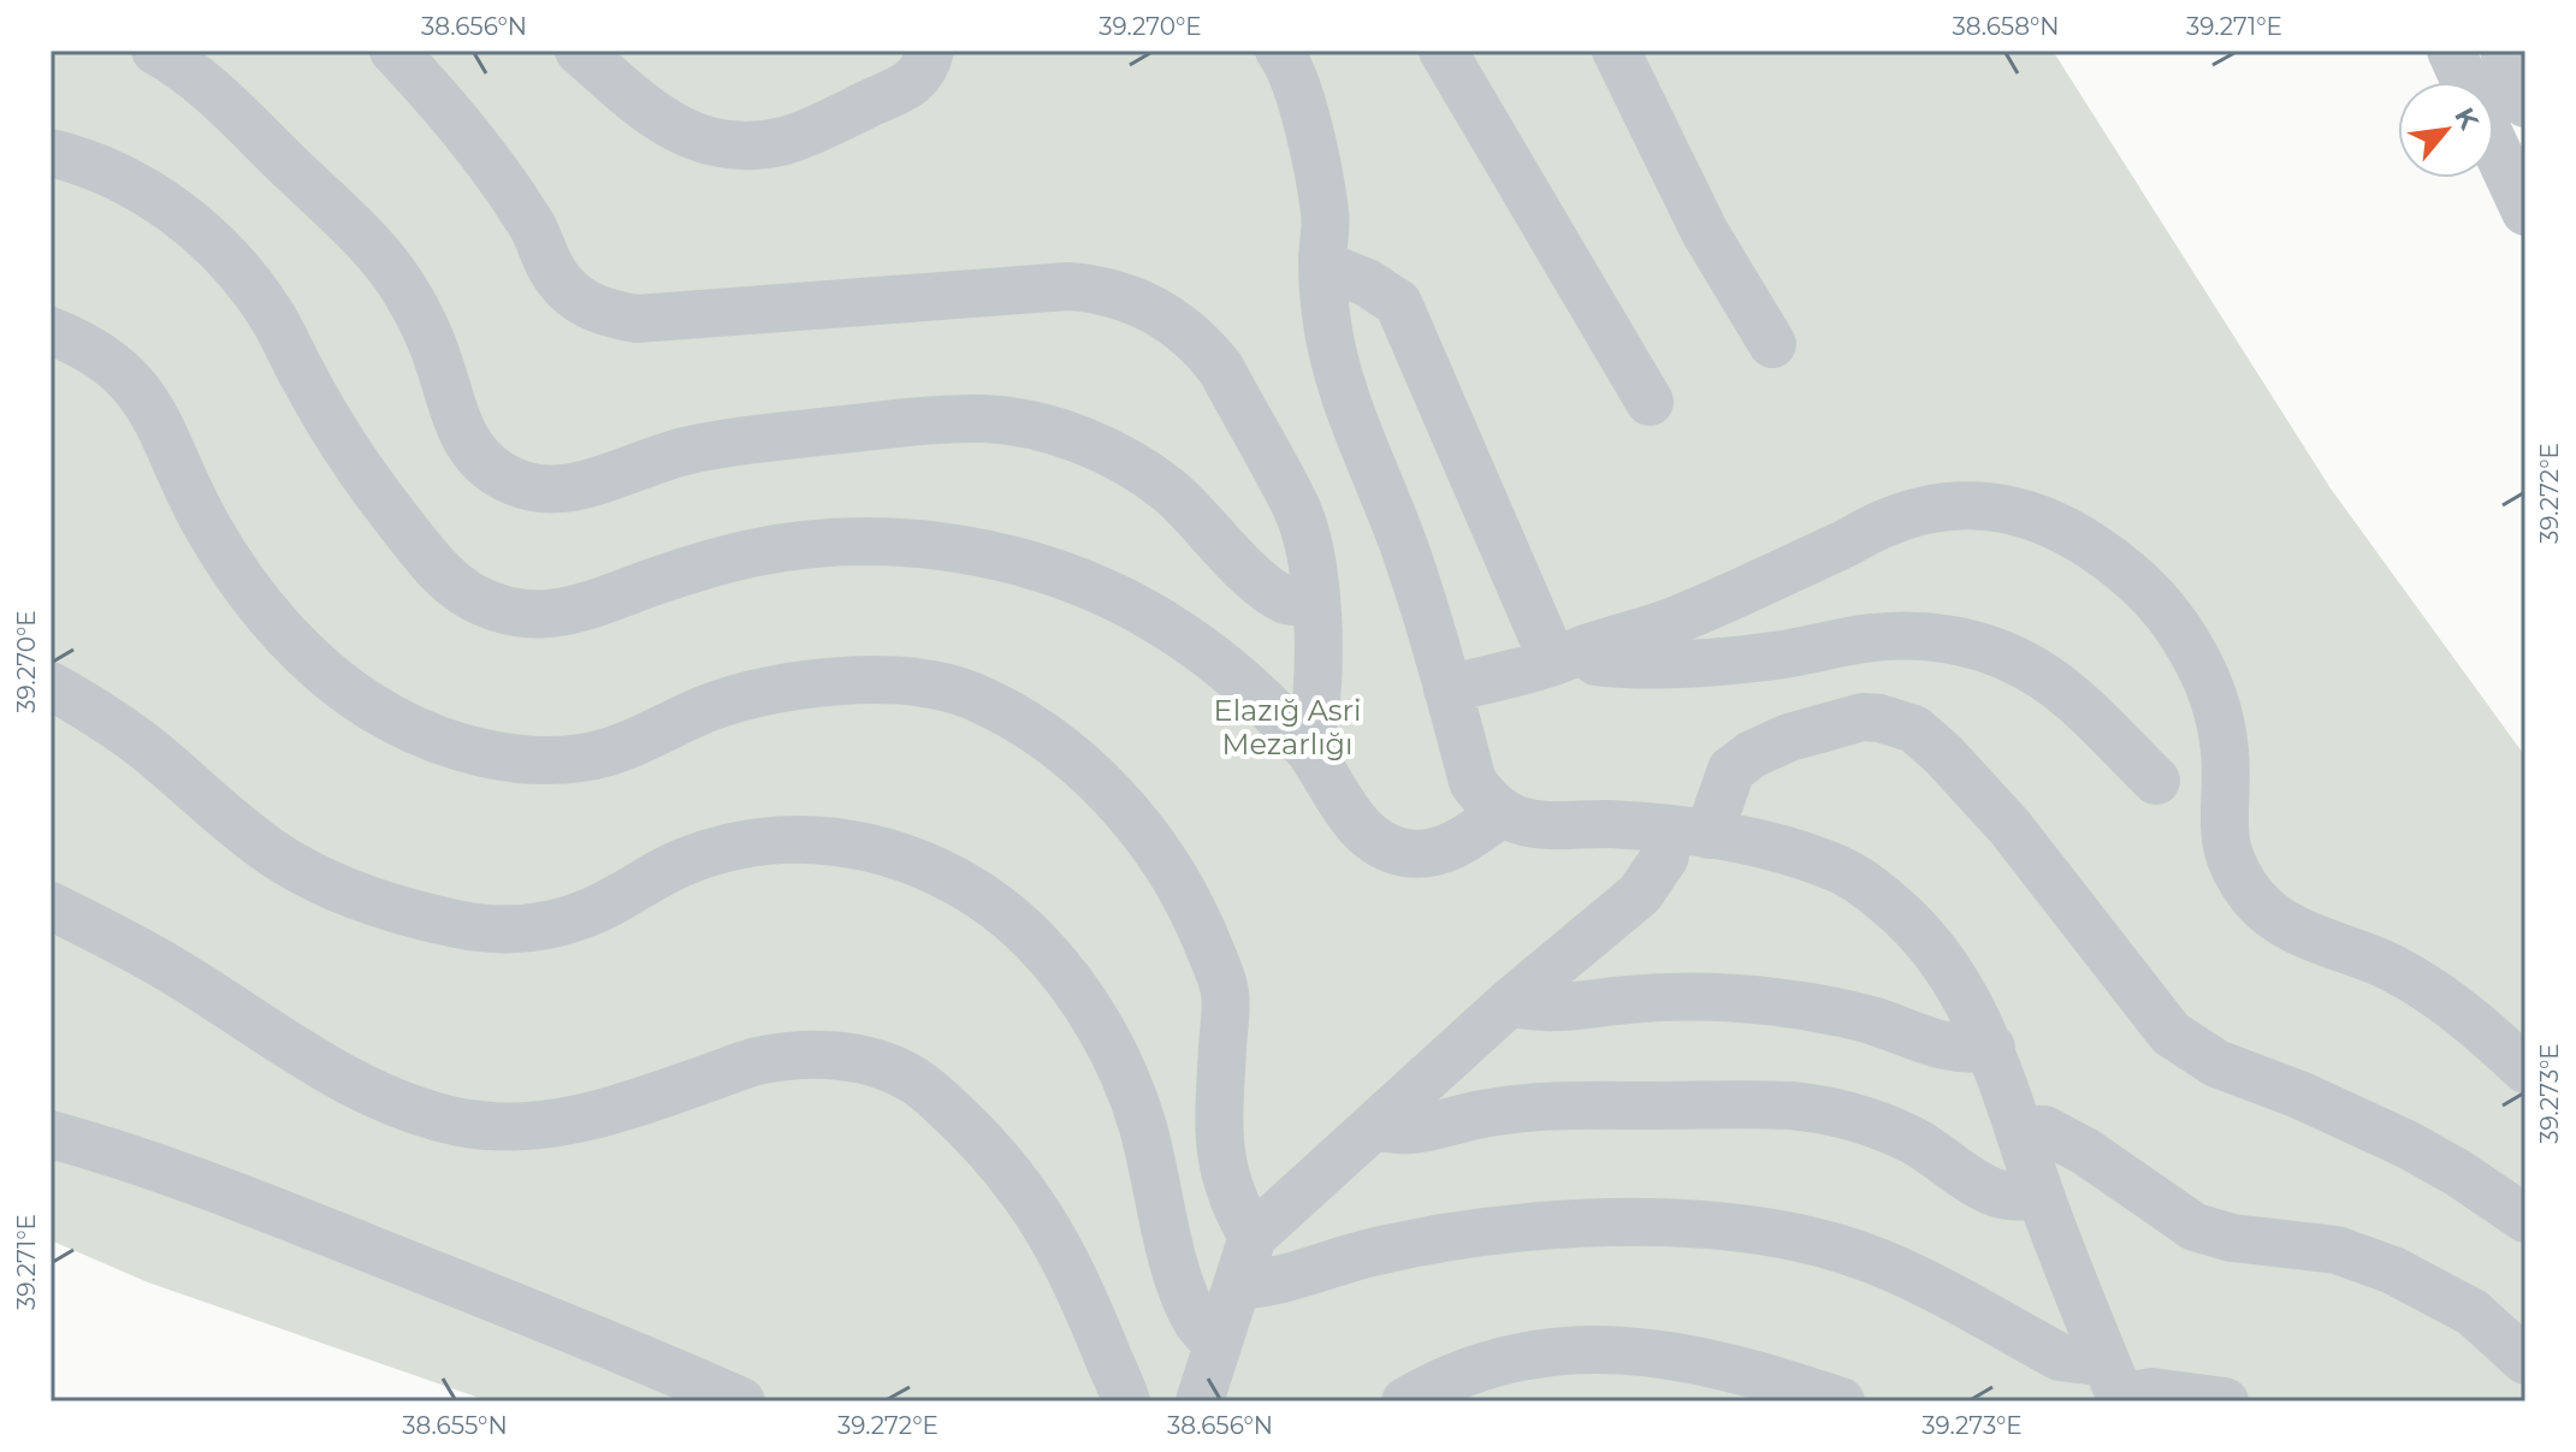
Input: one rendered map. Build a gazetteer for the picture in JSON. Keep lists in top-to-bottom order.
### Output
{
  "parks": ["Elazığ Asri Mezarlığı"],
  "north": "top right",
  "coordinates": [
    "38.656°N",
    "39.270°E",
    "38.658°N",
    "39.271°E",
    "39.272°E",
    "39.273°E",
    "38.655°N"
  ]
}
